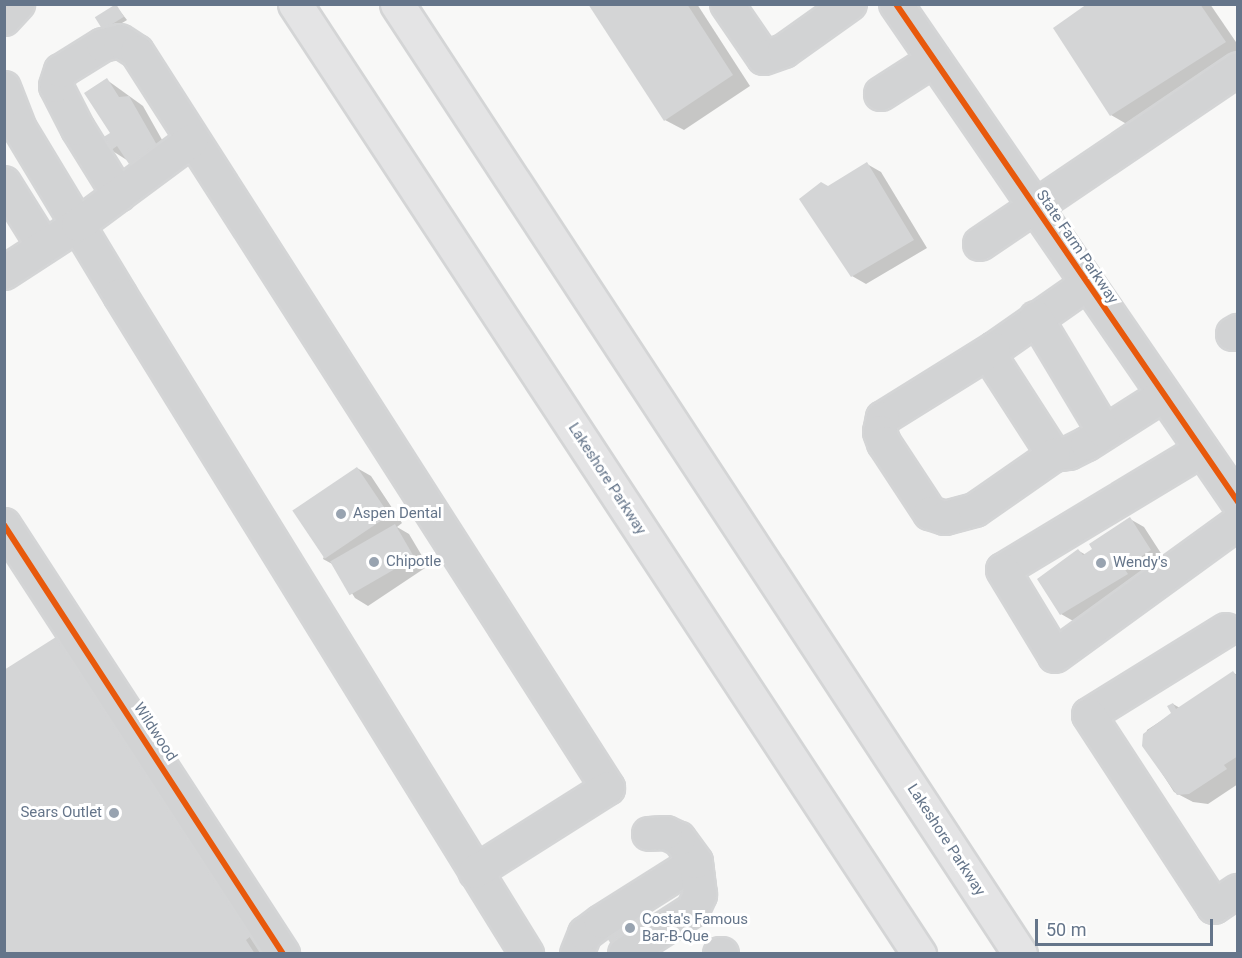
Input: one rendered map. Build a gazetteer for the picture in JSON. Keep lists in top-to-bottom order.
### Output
{
  "streets": {
    "main road": ["Lakeshore Parkway"],
    "street": ["State Farm Parkway", "Wildwood"]
  },
  "places": [
    "Aspen Dental",
    "Chipotle",
    "Wendy's",
    "Sears Outlet",
    "Costa's Famous Bar-B-Que"
  ],
  "scale_bar": "50 m"
}
